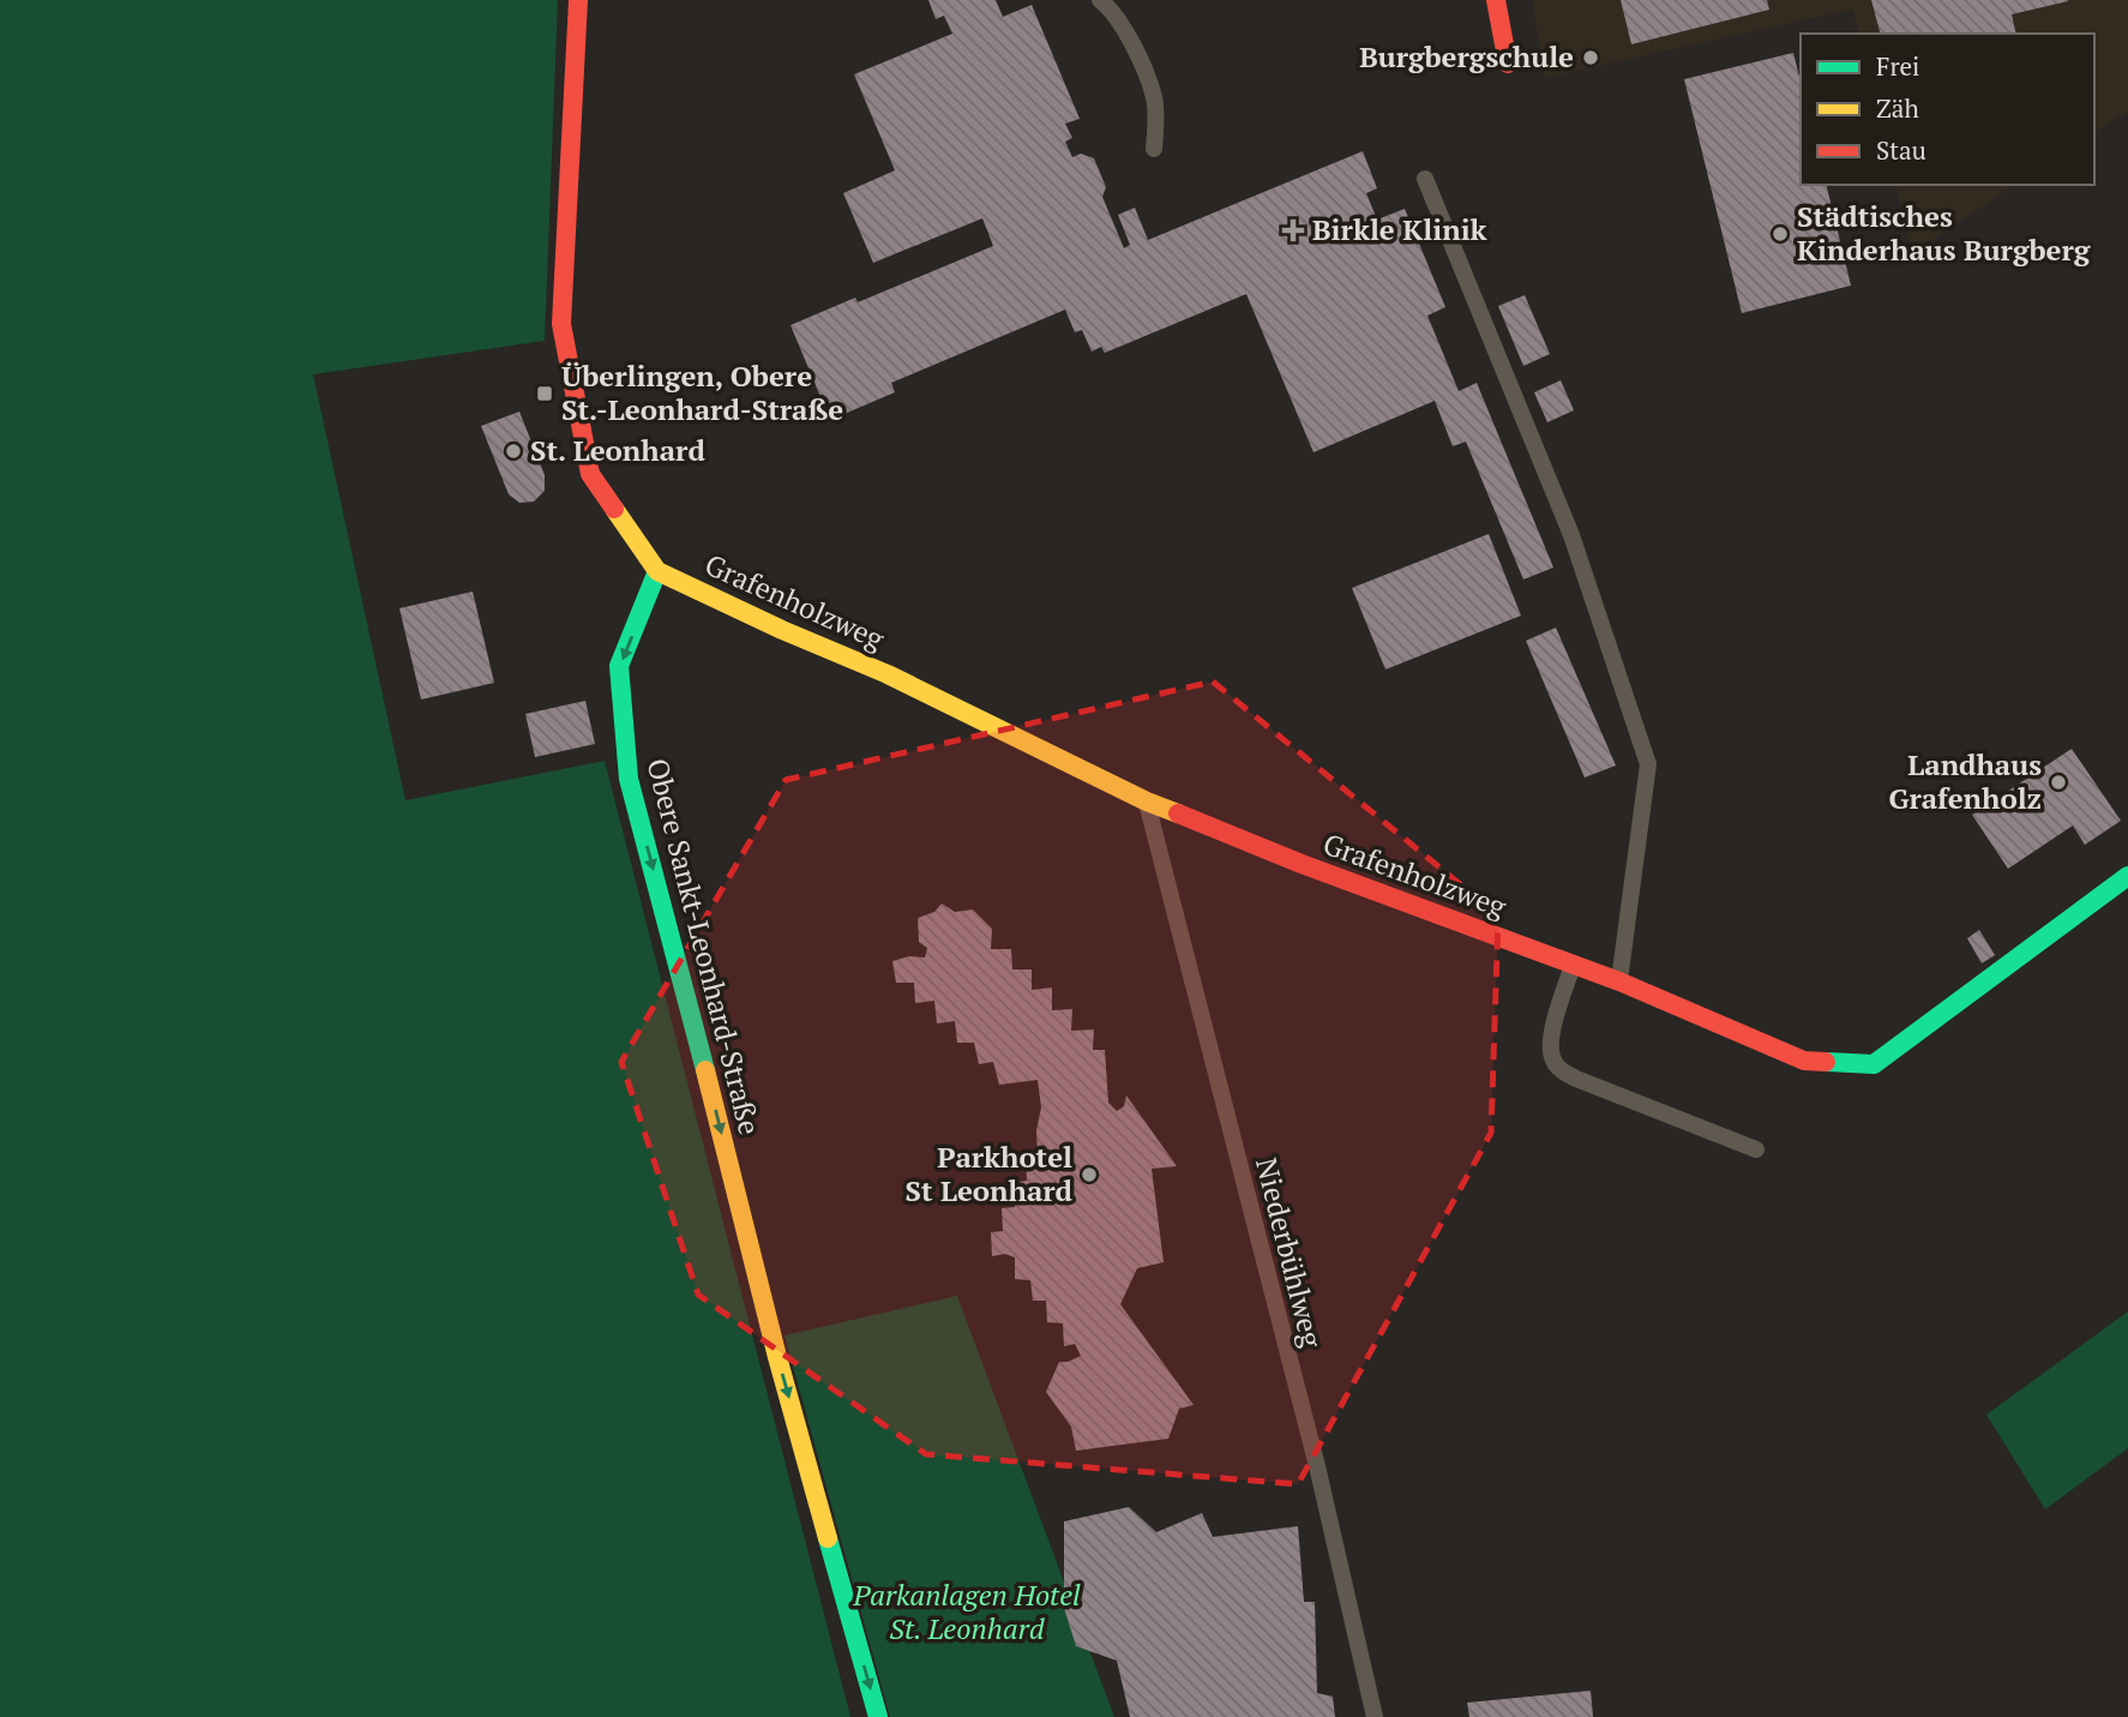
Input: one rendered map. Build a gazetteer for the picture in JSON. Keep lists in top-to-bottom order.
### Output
{
  "streets": {
    "street": ["Grafenholzweg", "Obere Sankt-Leonhard-Straße"],
    "lane": ["Niederbühlweg"]
  },
  "crossings": [
    ["Grafenholzweg", "Obere Sankt-Leonhard-Straße"],
    ["Grafenholzweg", "Niederbühlweg"]
  ],
  "one_way": ["Obere Sankt-Leonhard-Straße"],
  "parks": ["Parkanlagen Hotel St. Leonhard"],
  "places": {
    "other": [
      "Burgbergschule",
      "Städtisches Kinderhaus Burgberg",
      "St. Leonhard",
      "Landhaus Grafenholz",
      "Parkhotel St Leonhard"
    ],
    "health": ["Birkle Klinik"],
    "transit": ["Überlingen, Obere St.-Leonhard-Straße"]
  },
  "legend": ["Frei", "Zäh", "Stau"]
}
